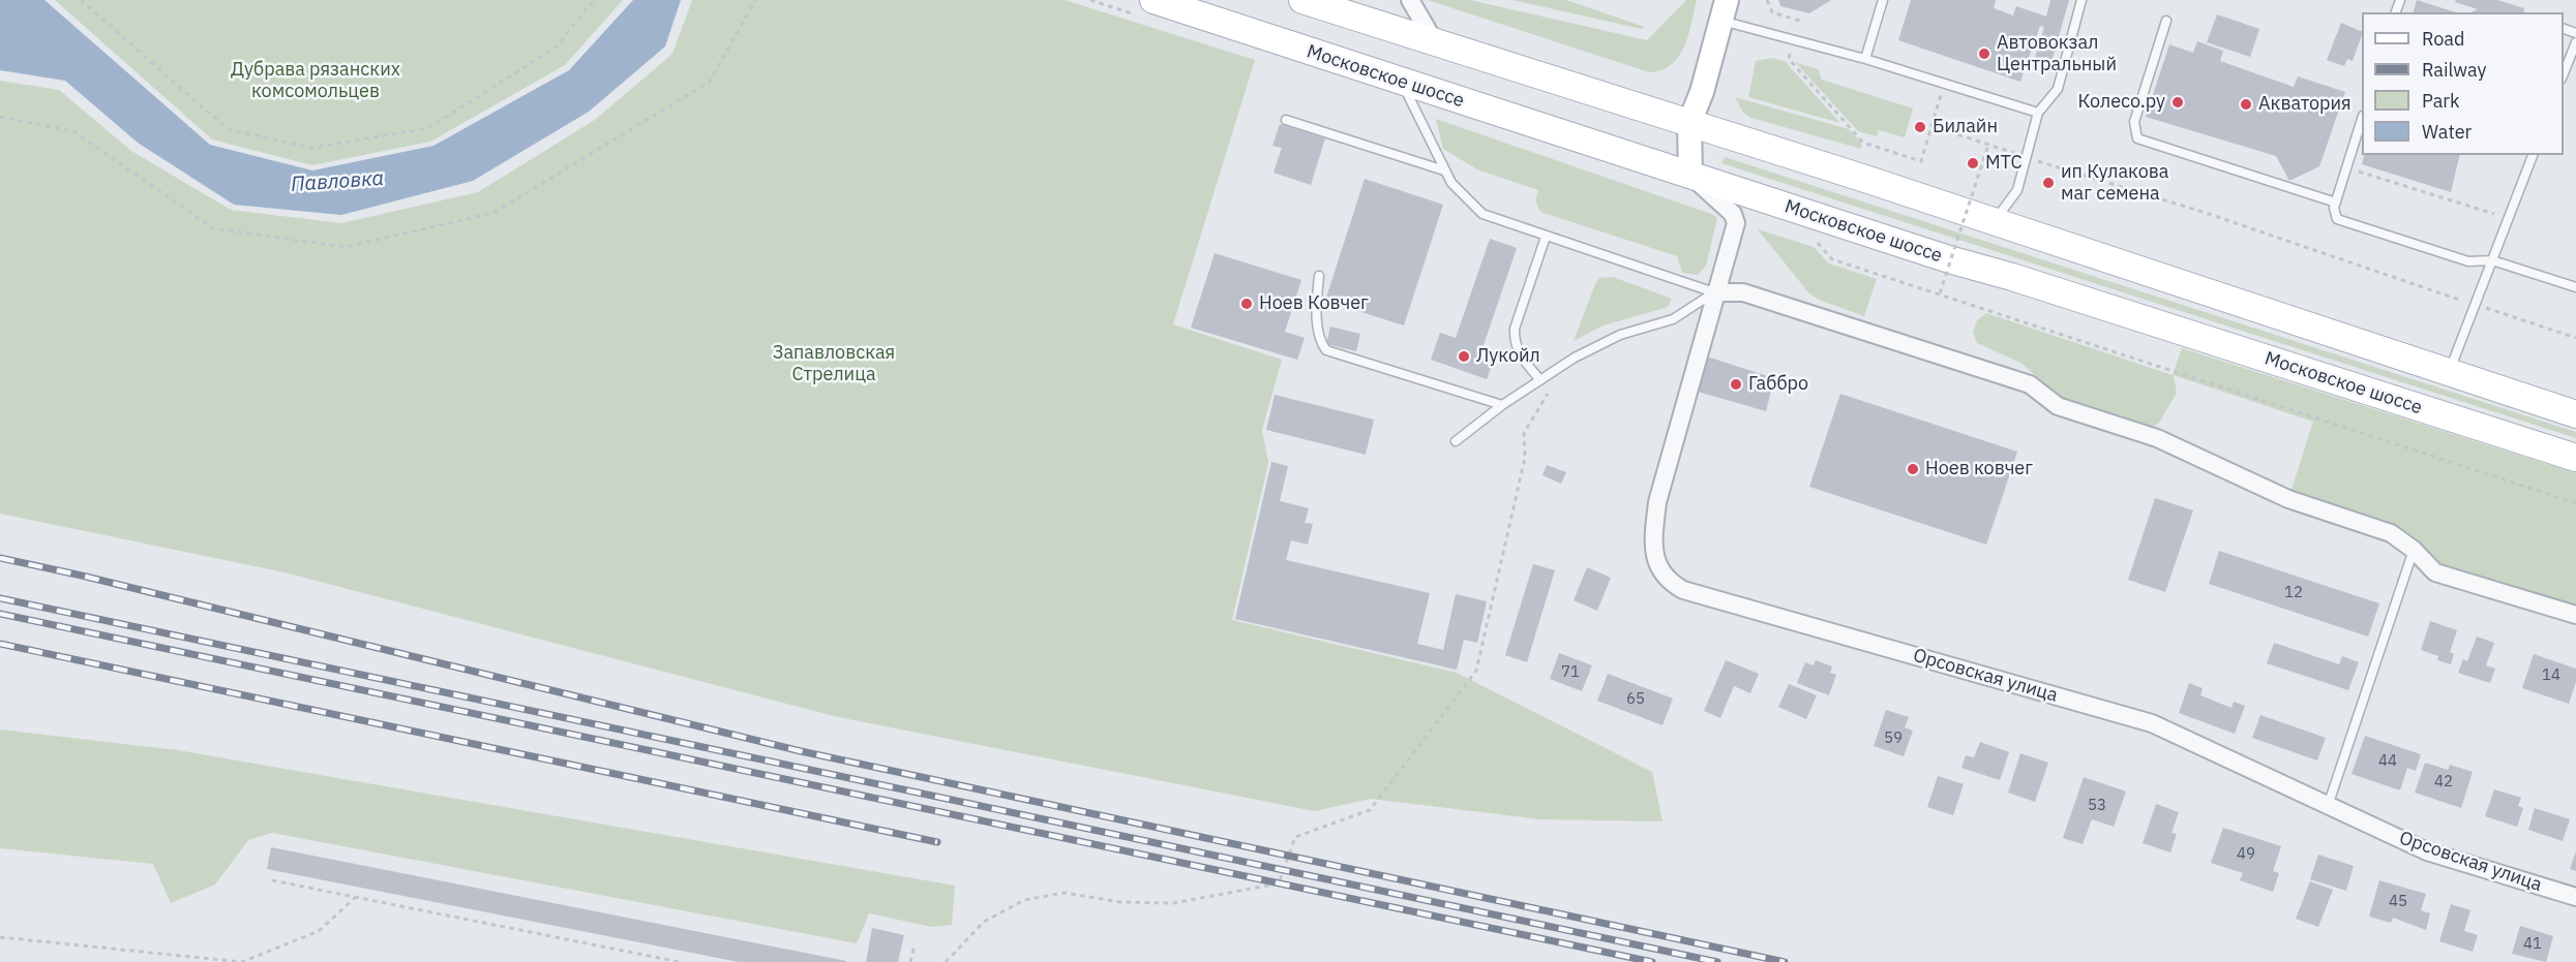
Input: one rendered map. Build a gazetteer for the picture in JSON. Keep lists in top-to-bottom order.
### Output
{
  "streets": {
    "main road": ["Московское шоссе"],
    "street": ["Орсовская улица"]
  },
  "crossings": [
    ["Московское шоссе", "Орсовская улица"]
  ],
  "water": ["Павловка"],
  "parks": ["Дубрава рязанских комсомольцев", "Запавловская Стрелица"],
  "places": [
    "Автовокзал Центральный",
    "Колесо.ру",
    "Акватория",
    "Билайн",
    "МТС",
    "ип Кулакова маг семена",
    "Ноев Ковчег",
    "Лукойл",
    "Габбро",
    "Ноев ковчег"
  ],
  "house_numbers": [
    "12",
    "71",
    "14",
    "65",
    "59",
    "44",
    "42",
    "53",
    "49",
    "45",
    "41"
  ],
  "legend": [
    "Road",
    "Railway",
    "Park",
    "Water"
  ]
}
